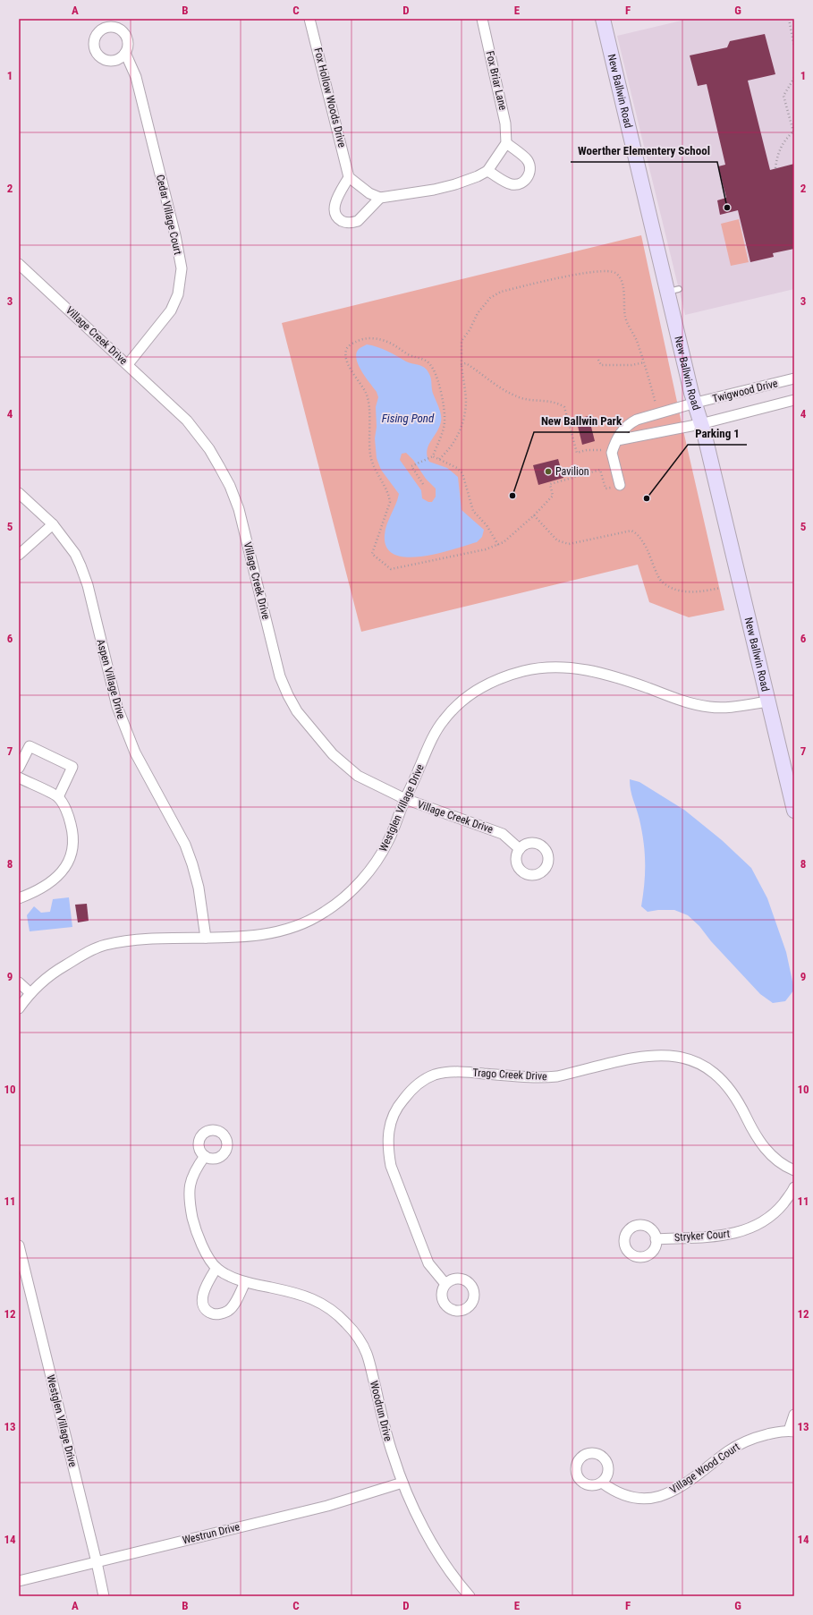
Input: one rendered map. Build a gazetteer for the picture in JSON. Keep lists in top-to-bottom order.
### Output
{
  "streets": {
    "main road": ["New Ballwin Road"],
    "street": [
      "Fox Briar Lane",
      "Fox Hollow Woods Drive",
      "Cedar Village Court",
      "Village Creek Drive",
      "Twigwood Drive",
      "Aspen Village Drive",
      "Westglen Village Drive",
      "Trago Creek Drive",
      "Stryker Court",
      "Woodrun Drive",
      "Village Wood Court",
      "Westrun Drive"
    ]
  },
  "crossings": [
    ["New Ballwin Road", "Twigwood Drive"],
    ["New Ballwin Road", "Westglen Village Drive"],
    ["Cedar Village Court", "Village Creek Drive"],
    ["Village Creek Drive", "Westglen Village Drive"],
    ["Aspen Village Drive", "Westglen Village Drive"],
    ["Westglen Village Drive", "Westrun Drive"],
    ["Woodrun Drive", "Westrun Drive"]
  ],
  "water": ["Fising Pond"],
  "places": [
    "Woerther Elementery School",
    "Pavilion",
    "New Ballwin Park",
    "Parking 1"
  ],
  "grid": {
    "columns": [
      "A",
      "B",
      "C",
      "D",
      "E",
      "F",
      "G"
    ],
    "rows": [
      "1",
      "2",
      "3",
      "4",
      "5",
      "6",
      "7",
      "8",
      "9",
      "10",
      "11",
      "12",
      "13",
      "14"
    ]
  }
}
